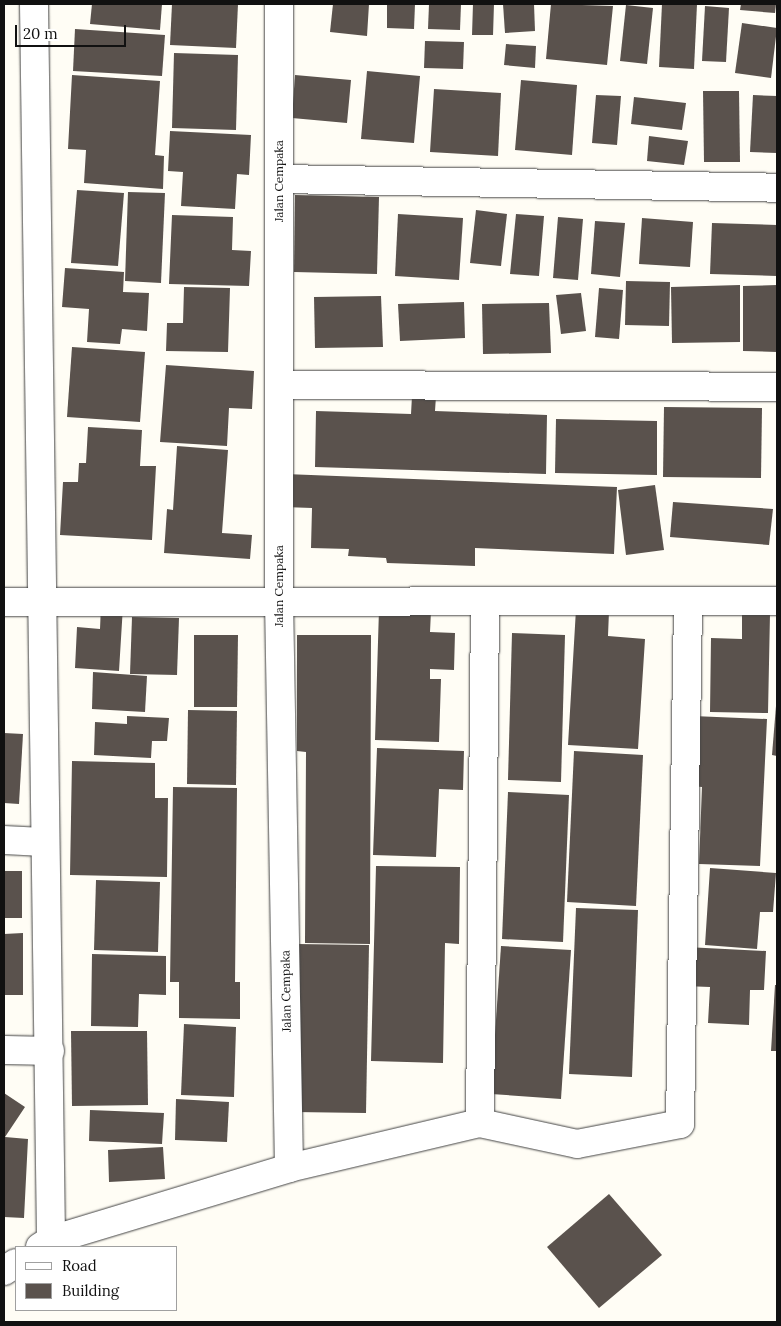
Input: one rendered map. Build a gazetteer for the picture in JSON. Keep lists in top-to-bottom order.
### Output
{
  "streets": {
    "street": ["Jalan Cempaka"]
  },
  "legend": ["Road", "Building"],
  "scale_bar": "20 m"
}
